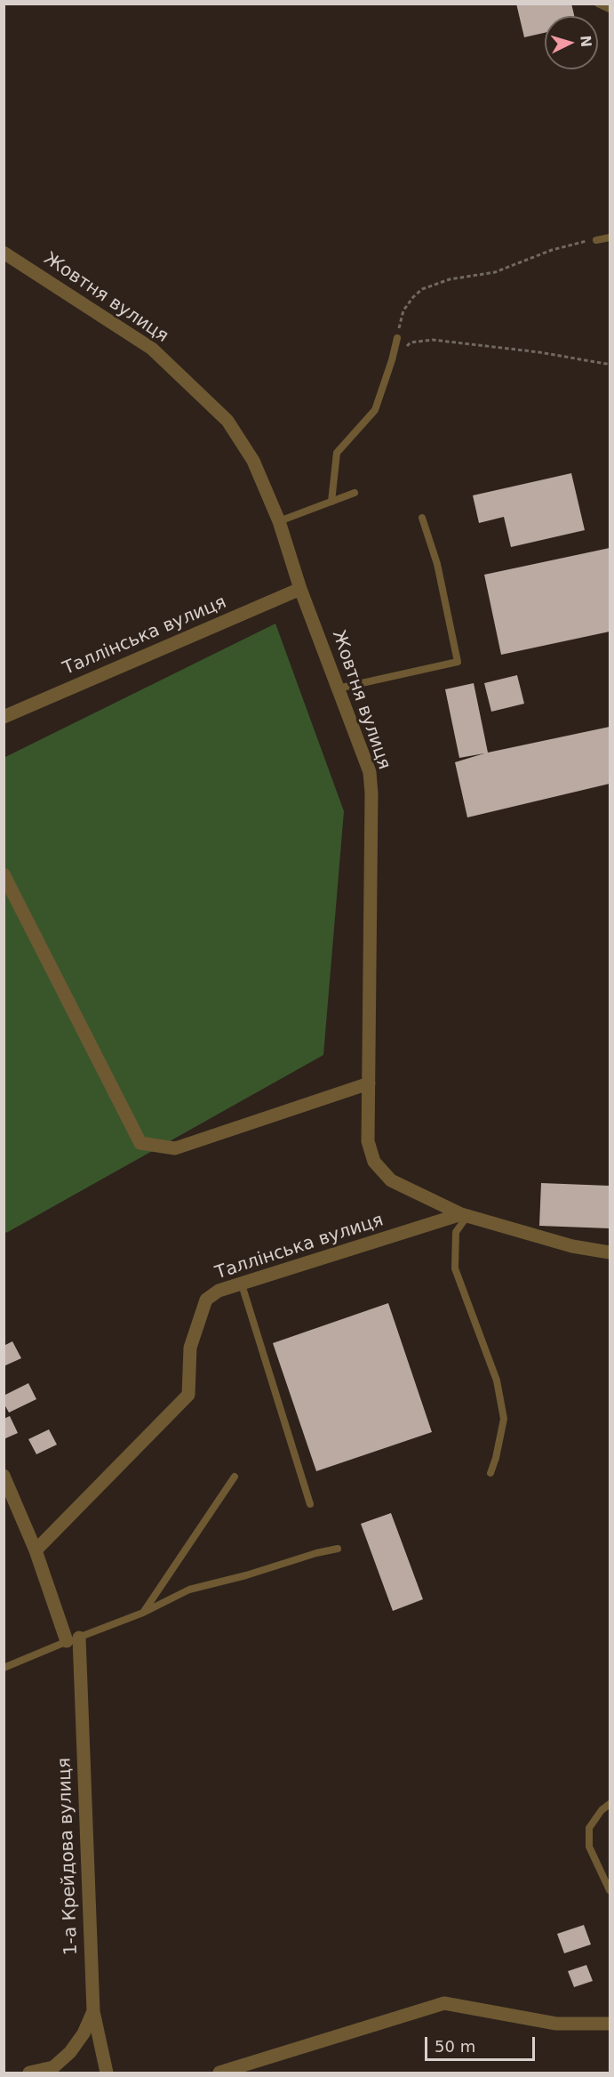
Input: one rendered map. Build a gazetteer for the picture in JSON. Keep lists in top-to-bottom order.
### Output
{
  "streets": {
    "street": ["Жовтня вулиця", "Таллінська вулиця", "1-а Крейдова вулиця"]
  },
  "crossings": [
    ["Жовтня вулиця", "Таллінська вулиця"]
  ],
  "scale_bar": "50 m",
  "north": "right"
}
